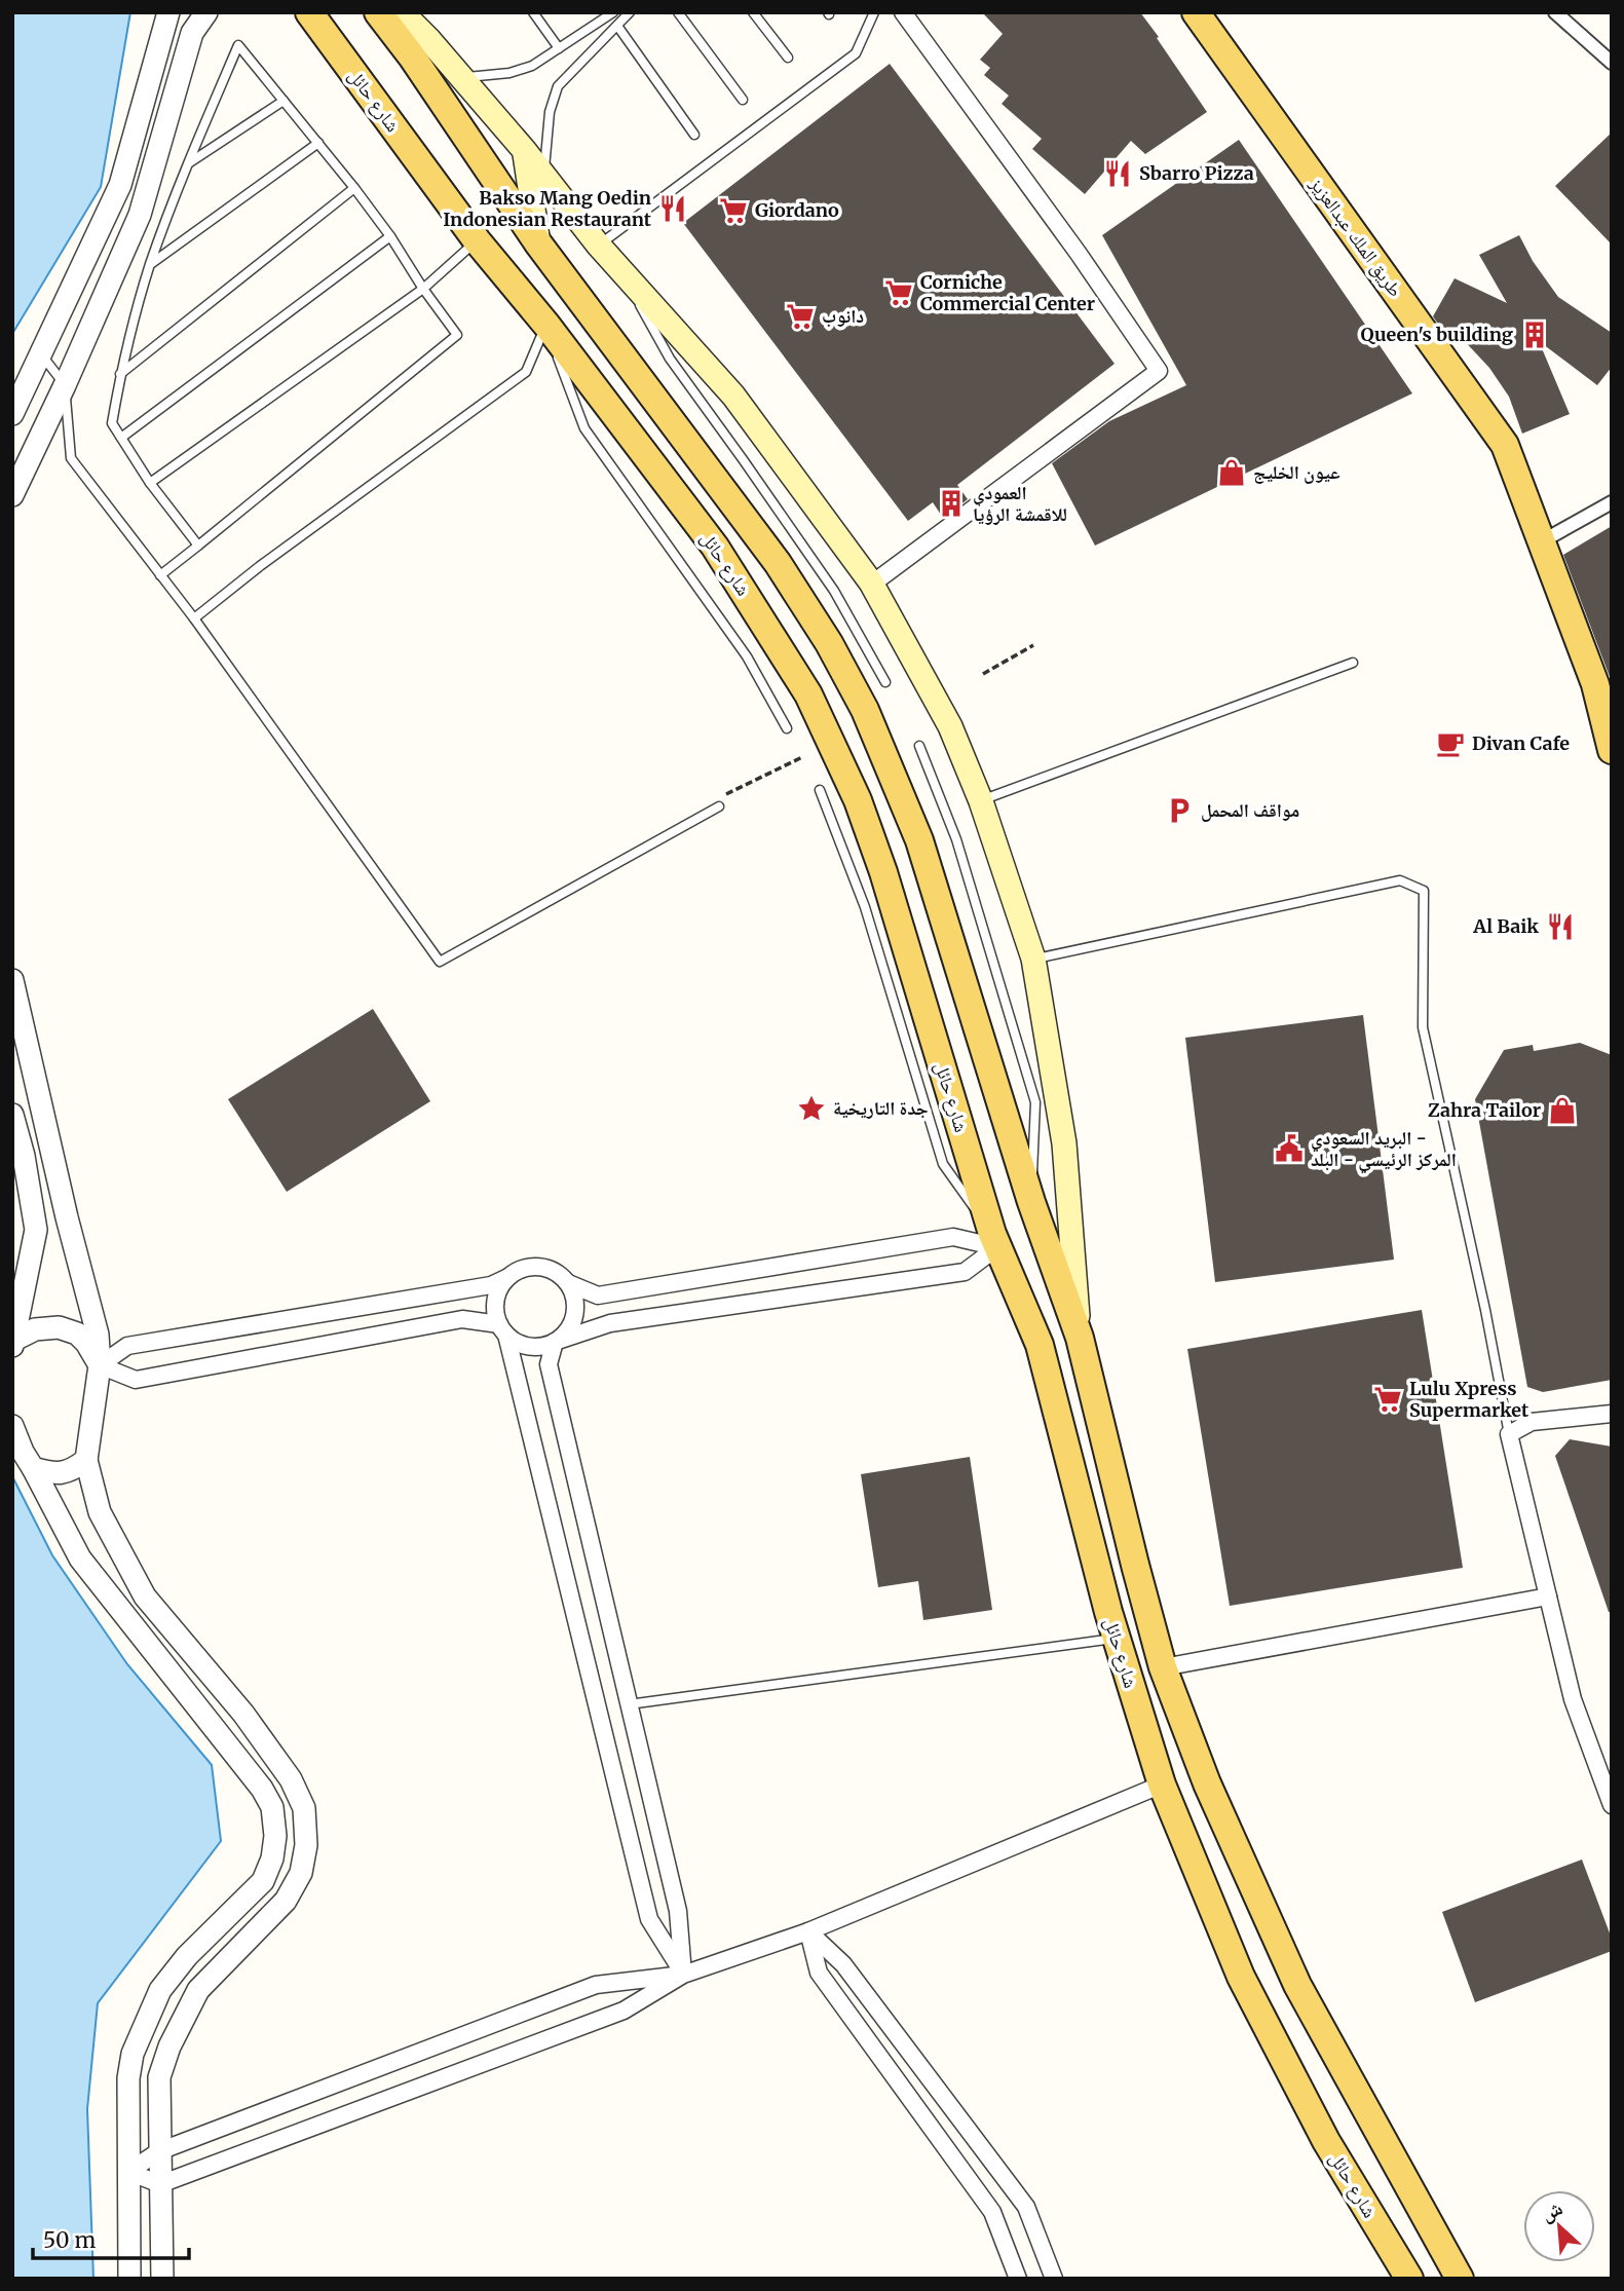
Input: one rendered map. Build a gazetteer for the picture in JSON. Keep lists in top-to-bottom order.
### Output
{
  "streets": {
    "main road": ["شارع حائل", "طريق الملك عبدالعزيز"]
  },
  "places": {
    "restaurant": ["Sbarro Pizza", "Bakso Mang Oedin Indonesian Restaurant", "Al Baik"],
    "supermarket": [
      "Giordano",
      "Corniche Commercial Center",
      "دانوب",
      "Lulu Xpress Supermarket"
    ],
    "building": ["Queen's building", "العمودي للاقمشة الرؤيا"],
    "shop": ["عيون الخليج", "Zahra Tailor"],
    "cafe": ["Divan Cafe"],
    "parking": ["مواقف المحمل"],
    "place": ["جدة التاريخية"],
    "public building": ["البريد السعودي - المركز الرئيسي - البلد"]
  },
  "scale_bar": "50 m",
  "north": "top left"
}
